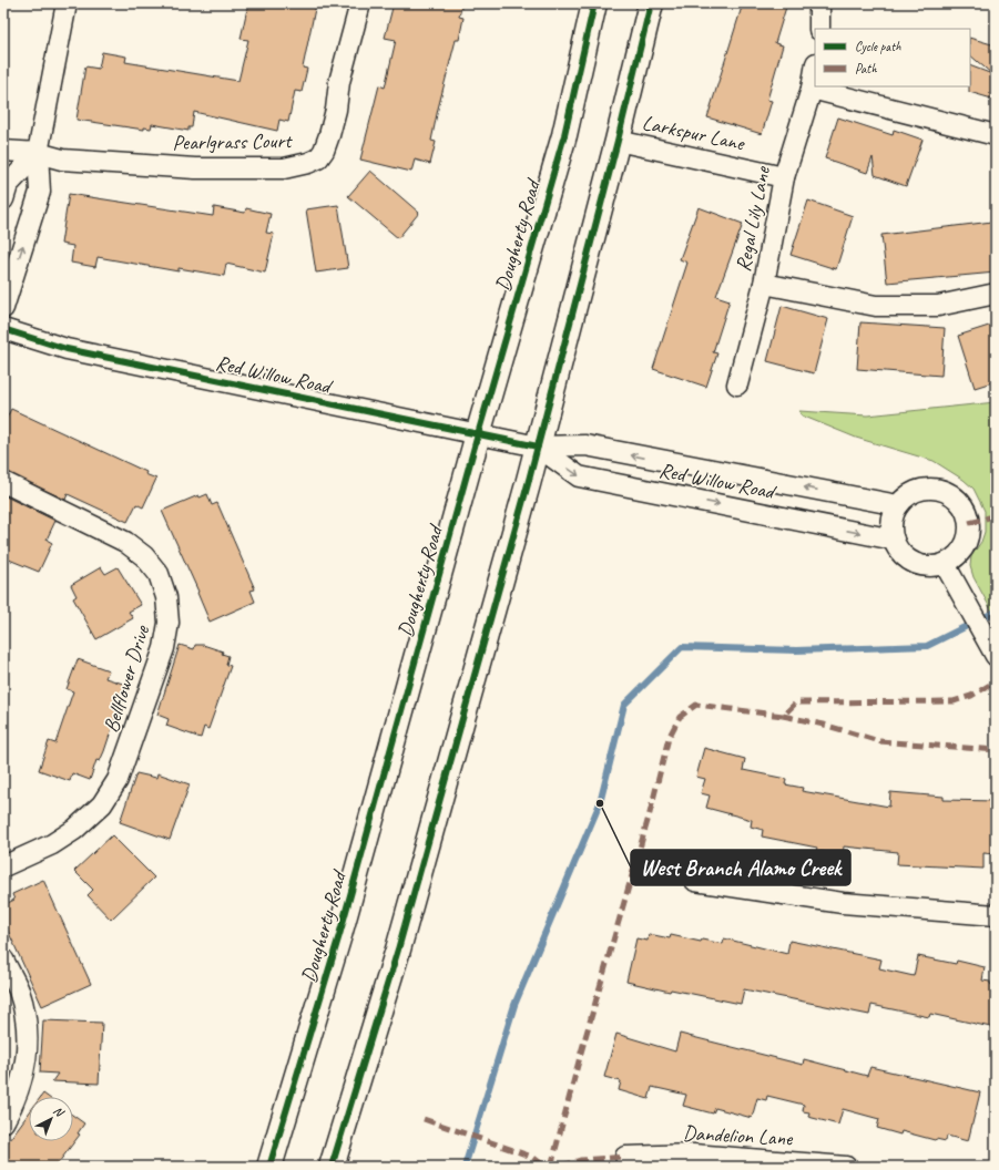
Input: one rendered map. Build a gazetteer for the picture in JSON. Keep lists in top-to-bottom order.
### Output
{
  "streets": {
    "main road": ["Dougherty Road"],
    "street": [
      "Larkspur Lane",
      "Pearlgrass Court",
      "Regal Lily Lane",
      "Red Willow Road",
      "Bellflower Drive",
      "Dandelion Lane"
    ]
  },
  "crossings": [
    ["Larkspur Lane", "Regal Lily Lane"],
    ["Dougherty Road", "Red Willow Road"]
  ],
  "places": ["West Branch Alamo Creek"],
  "legend": ["Cycle path", "Path"],
  "north": "top right"
}
